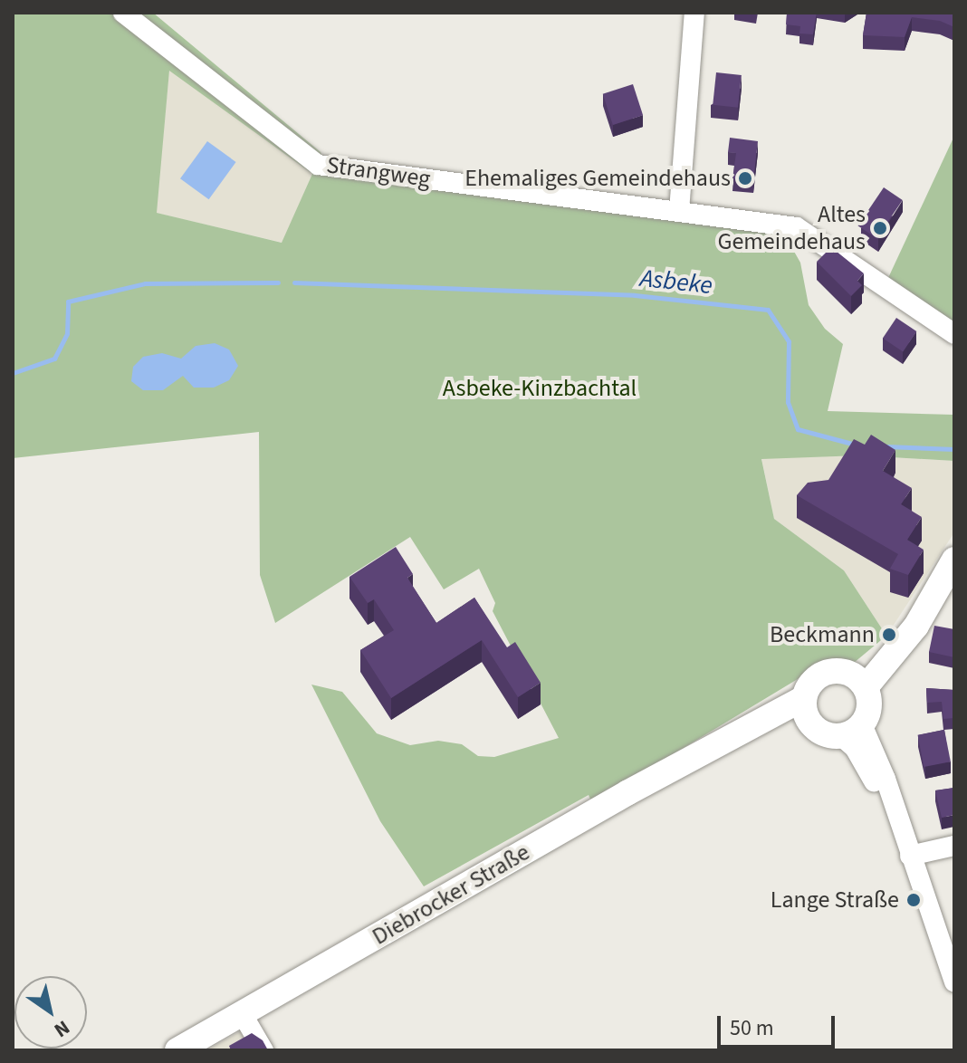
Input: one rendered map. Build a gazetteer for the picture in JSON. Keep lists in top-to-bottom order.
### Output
{
  "streets": {
    "main road": ["Diebrocker Straße"],
    "street": ["Strangweg"]
  },
  "water": ["Asbeke"],
  "parks": ["Asbeke-Kinzbachtal"],
  "places": [
    "Ehemaliges Gemeindehaus",
    "Altes Gemeindehaus",
    "Beckmann",
    "Lange Straße"
  ],
  "scale_bar": "50 m",
  "north": "bottom right"
}
